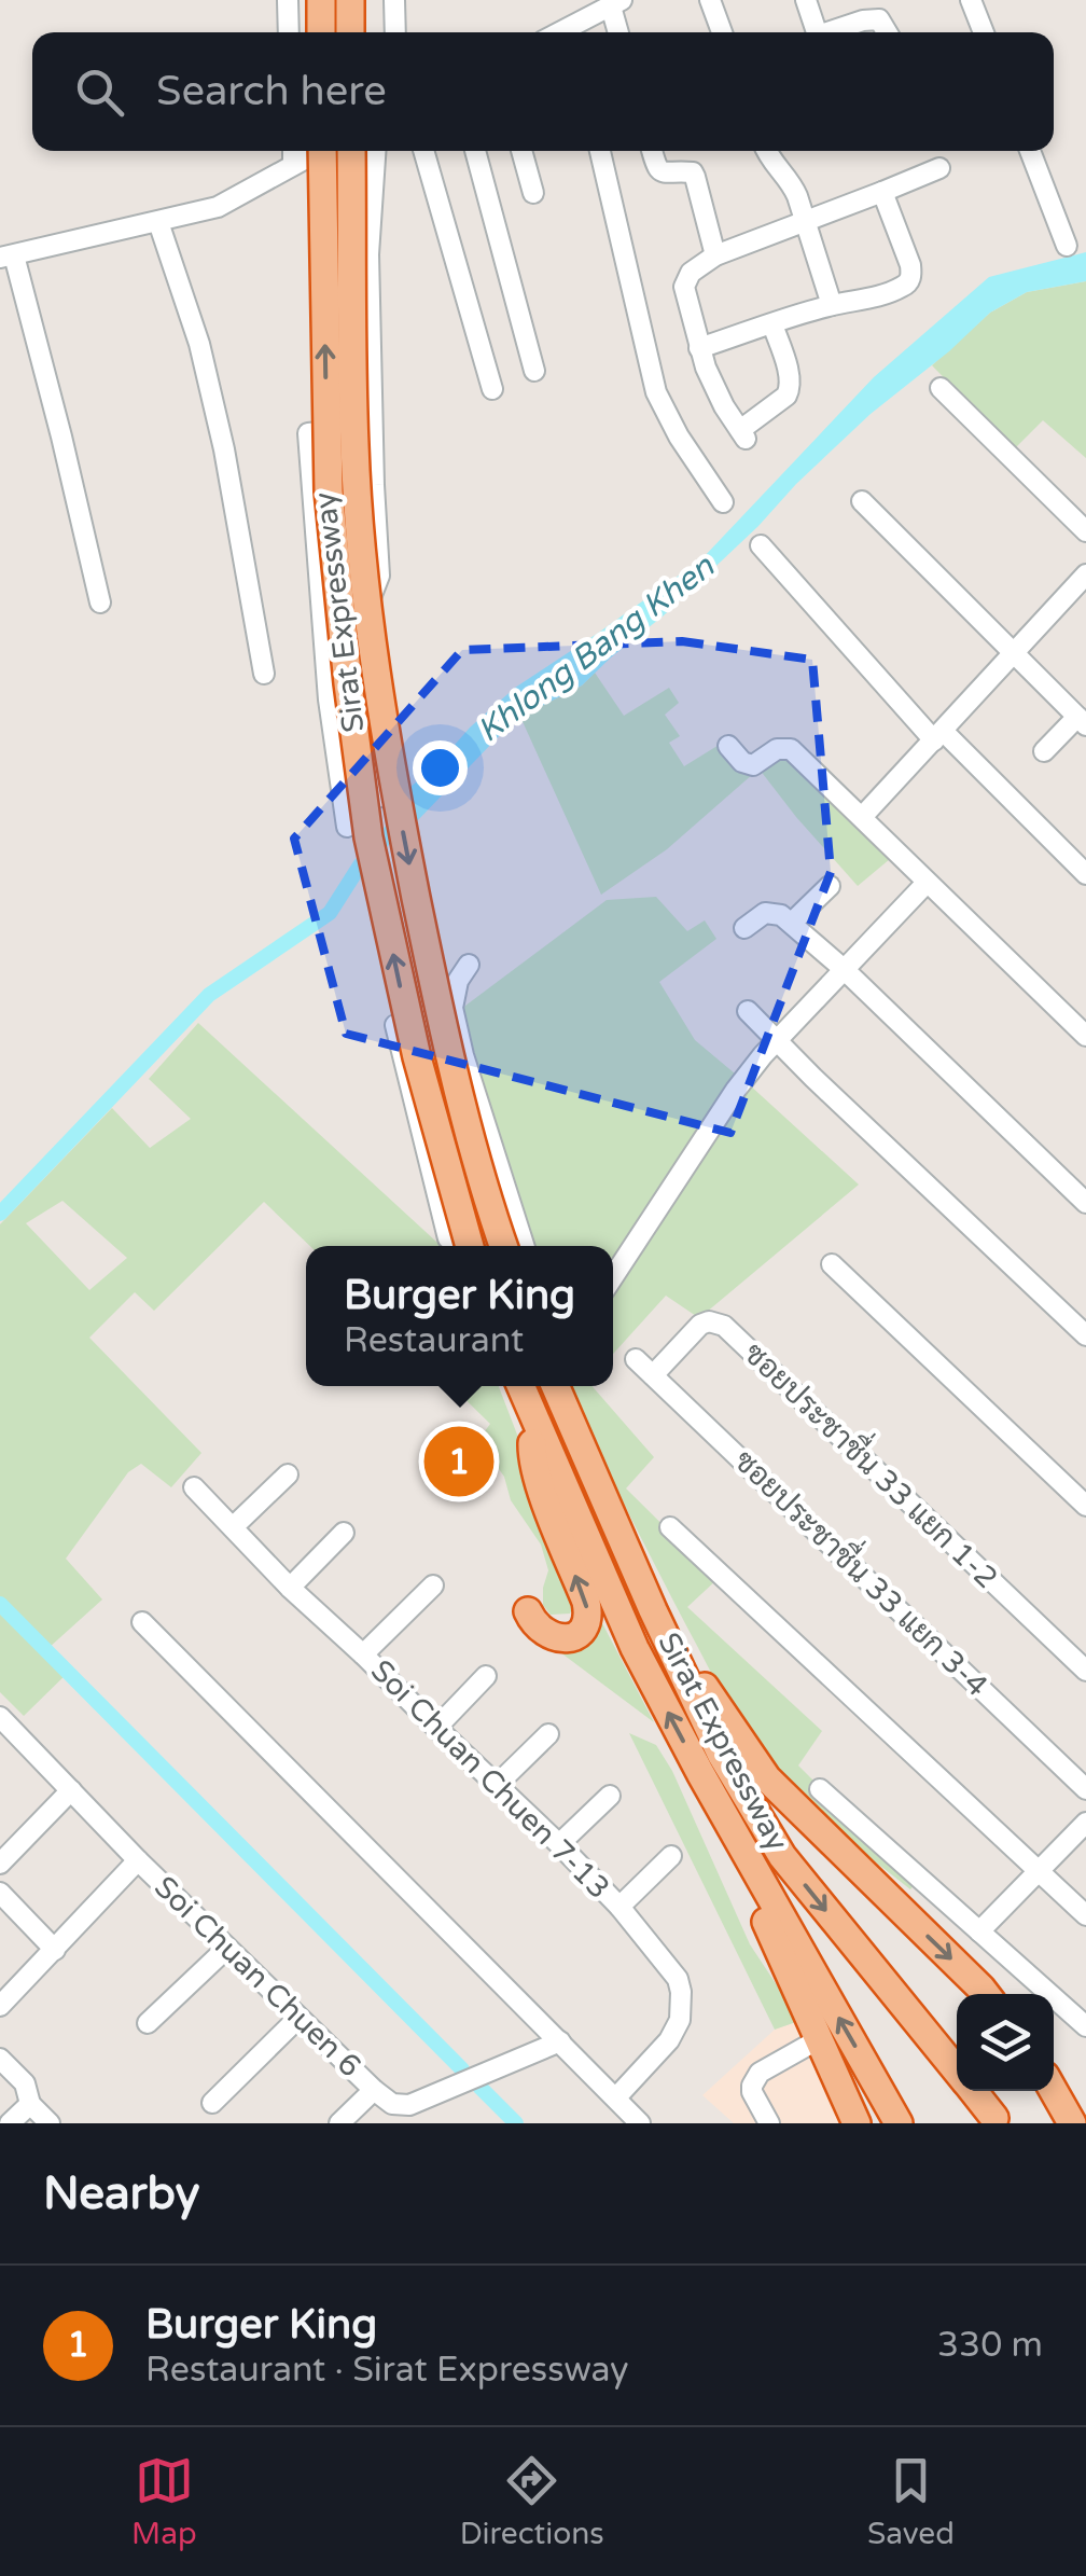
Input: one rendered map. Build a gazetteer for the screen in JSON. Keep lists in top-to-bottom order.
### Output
{
  "streets": {
    "highway": ["Sirat Expressway"],
    "street": [
      "ซอยประชาชื่น 33 แยก 1-2",
      "ซอยประชาชื่น 33 แยก 3-4",
      "Soi Chuan Chuen 7-13",
      "Soi Chuan Chuen 6"
    ]
  },
  "crossings": [
    ["ซอยประชาชื่น 33 แยก 1-2", "ซอยประชาชื่น 33 แยก 3-4"]
  ],
  "water": ["Khlong Bang Khen"],
  "page": {
    "search": "Search here",
    "popup": ["Burger King", "Restaurant"],
    "pins": "1",
    "heading": "Nearby",
    "list": [
      {
        "mark": "1",
        "name": "Burger King",
        "note": "Restaurant · Sirat Expressway",
        "value": "330 m"
      }
    ],
    "nav": ["Map", "Directions", "Saved"]
  }
}
